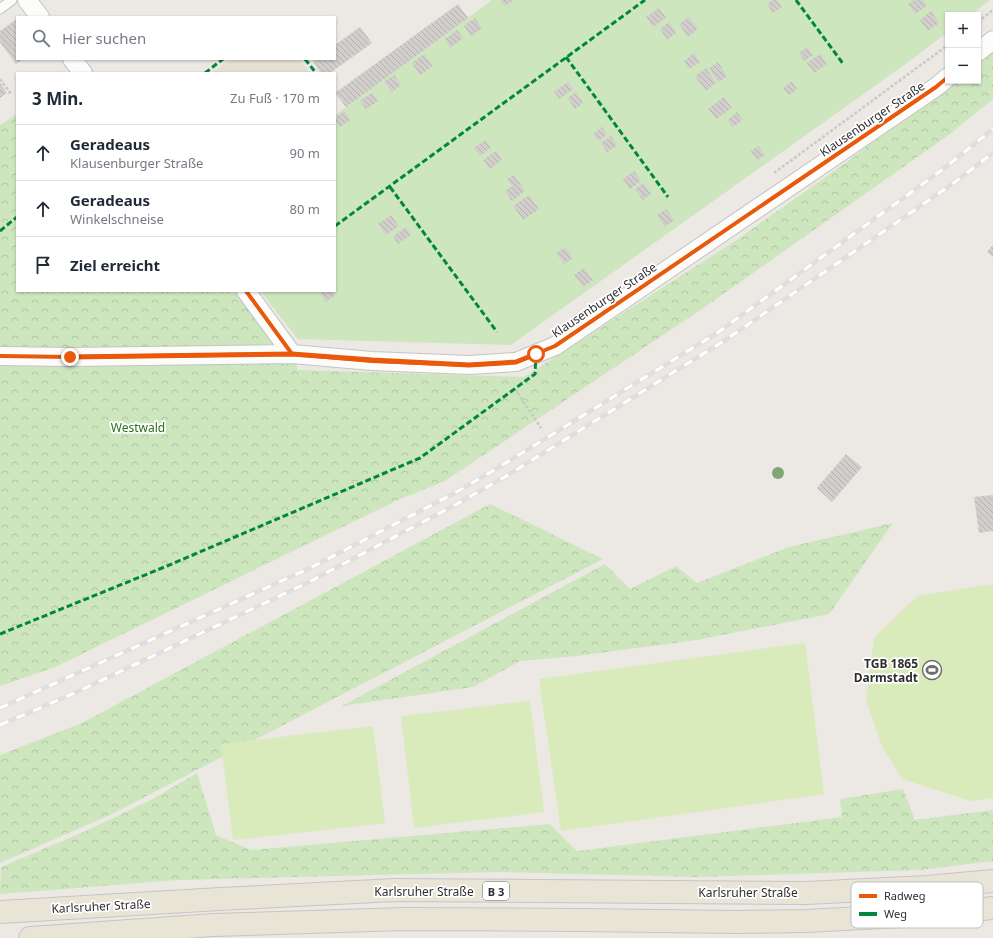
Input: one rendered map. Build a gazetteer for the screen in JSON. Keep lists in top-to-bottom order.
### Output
{
  "streets": {
    "main road": ["Karlsruher Straße", "B 3"],
    "street": ["Klausenburger Straße"]
  },
  "parks": ["Westwald"],
  "places": {
    "sports": ["TGB 1865 Darmstadt"]
  },
  "legend": ["Radweg", "Weg"],
  "page": {
    "map_buttons": ["+", "−"],
    "search": "Hier suchen",
    "heading": ["3 Min.", "Zu Fuß · 170 m"],
    "list": [
      ["Geradeaus", "Klausenburger Straße", "90 m"],
      ["Geradeaus", "Winkelschneise", "80 m"],
      "Ziel erreicht"
    ]
  }
}
